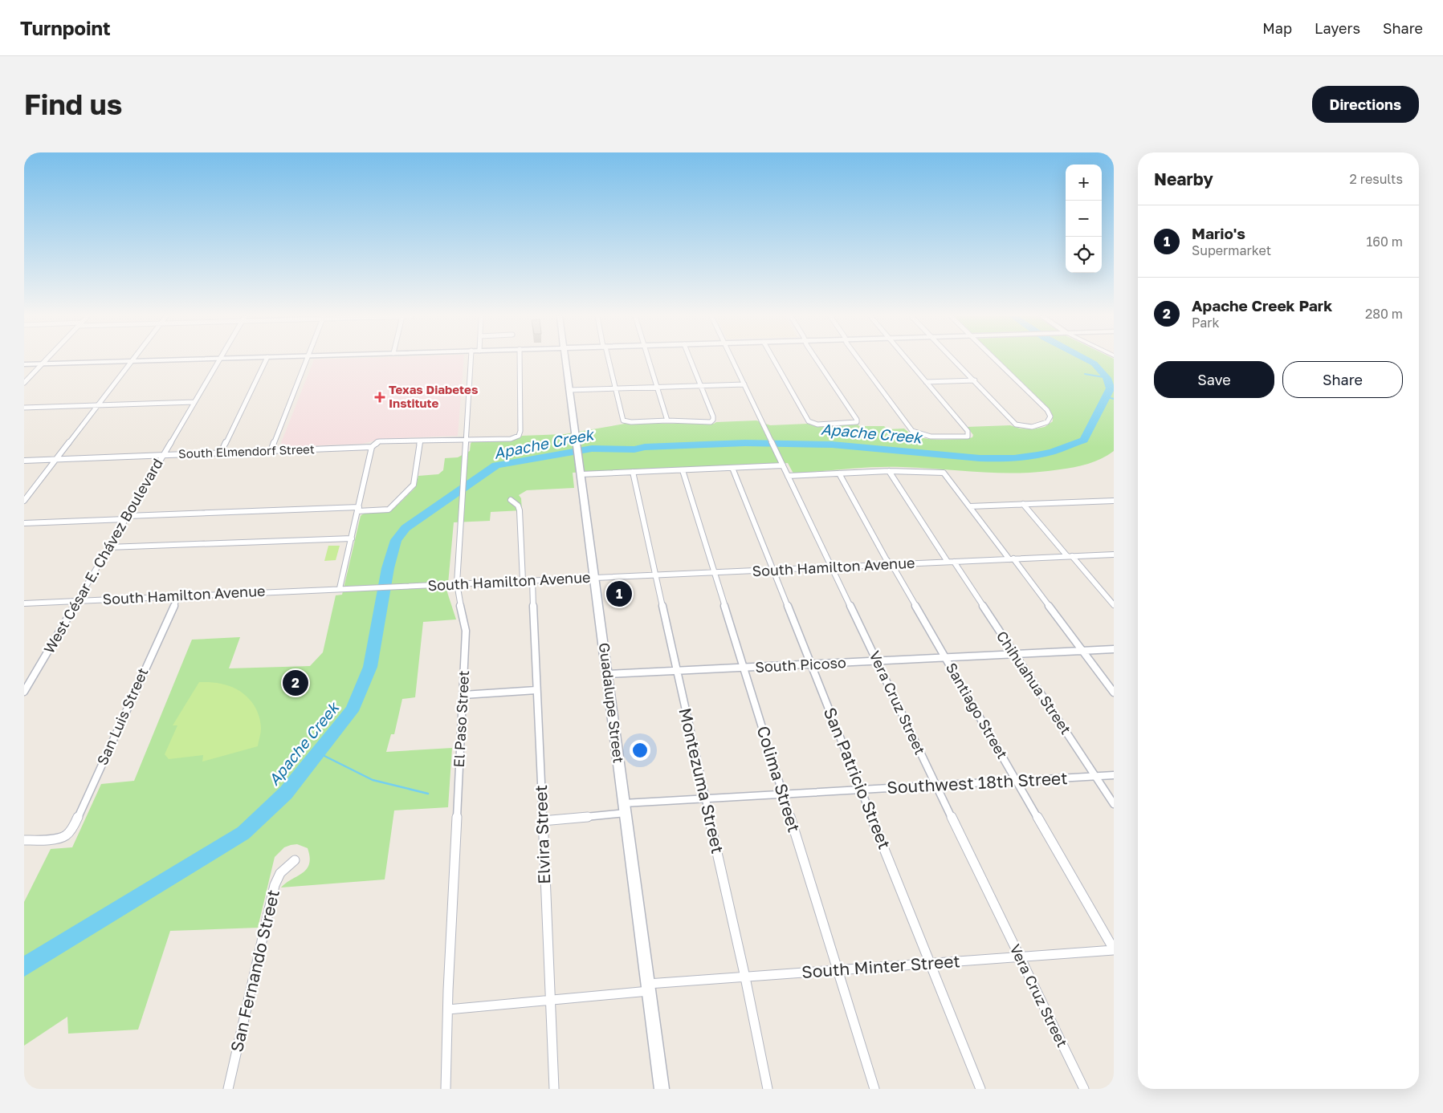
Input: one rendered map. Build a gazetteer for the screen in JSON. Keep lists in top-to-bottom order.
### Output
{
  "streets": {
    "main road": ["Guadalupe Street"],
    "street": [
      "South Elmendorf Street",
      "West César E. Chávez Boulevard",
      "South Hamilton Avenue",
      "South Picoso",
      "Chihuahua Street",
      "Vera Cruz Street",
      "Santiago Street",
      "San Luis Street",
      "El Paso Street",
      "San Patricio Street",
      "Colima Street",
      "Montezuma Street",
      "Southwest 18th Street",
      "Elvira Street",
      "South Minter Street",
      "San Fernando Street"
    ]
  },
  "crossings": [
    ["South Elmendorf Street", "West César E. Chávez Boulevard"],
    ["South Elmendorf Street", "El Paso Street"],
    ["West César E. Chávez Boulevard", "South Hamilton Avenue"],
    ["South Hamilton Avenue", "Chihuahua Street"],
    ["South Hamilton Avenue", "Guadalupe Street"],
    ["South Hamilton Avenue", "Vera Cruz Street"],
    ["South Hamilton Avenue", "Santiago Street"],
    ["South Hamilton Avenue", "San Luis Street"],
    ["South Hamilton Avenue", "El Paso Street"],
    ["South Hamilton Avenue", "San Patricio Street"],
    ["South Hamilton Avenue", "Colima Street"],
    ["South Hamilton Avenue", "Montezuma Street"],
    ["South Hamilton Avenue", "Elvira Street"],
    ["South Picoso", "Chihuahua Street"],
    ["South Picoso", "Guadalupe Street"],
    ["South Picoso", "Vera Cruz Street"],
    ["South Picoso", "Santiago Street"],
    ["South Picoso", "San Patricio Street"],
    ["South Picoso", "Colima Street"],
    ["South Picoso", "Montezuma Street"],
    ["Chihuahua Street", "Southwest 18th Street"],
    ["Guadalupe Street", "Southwest 18th Street"],
    ["Guadalupe Street", "South Minter Street"],
    ["Vera Cruz Street", "Southwest 18th Street"],
    ["Vera Cruz Street", "South Minter Street"],
    ["Santiago Street", "Southwest 18th Street"],
    ["Santiago Street", "South Minter Street"],
    ["El Paso Street", "South Minter Street"],
    ["San Patricio Street", "Southwest 18th Street"],
    ["San Patricio Street", "South Minter Street"],
    ["Colima Street", "Southwest 18th Street"],
    ["Colima Street", "South Minter Street"],
    ["Montezuma Street", "Southwest 18th Street"],
    ["Montezuma Street", "South Minter Street"],
    ["Southwest 18th Street", "Elvira Street"],
    ["Elvira Street", "South Minter Street"]
  ],
  "water": ["Apache Creek"],
  "places": {
    "health": ["Texas Diabetes Institute"]
  },
  "page": {
    "header": "Turnpoint",
    "nav": ["Map", "Layers", "Share"],
    "buttons": [
      "Directions",
      ["Save", "Share"]
    ],
    "title": "Find us",
    "heading": ["Nearby", "2 results"],
    "map_buttons": ["+", "−"],
    "list": [
      {
        "mark": "1",
        "name": "Mario's",
        "note": "Supermarket",
        "value": "160 m"
      },
      {
        "mark": "2",
        "name": "Apache Creek Park",
        "note": "Park",
        "value": "280 m"
      }
    ],
    "pins": ["1", "2"]
  }
}
